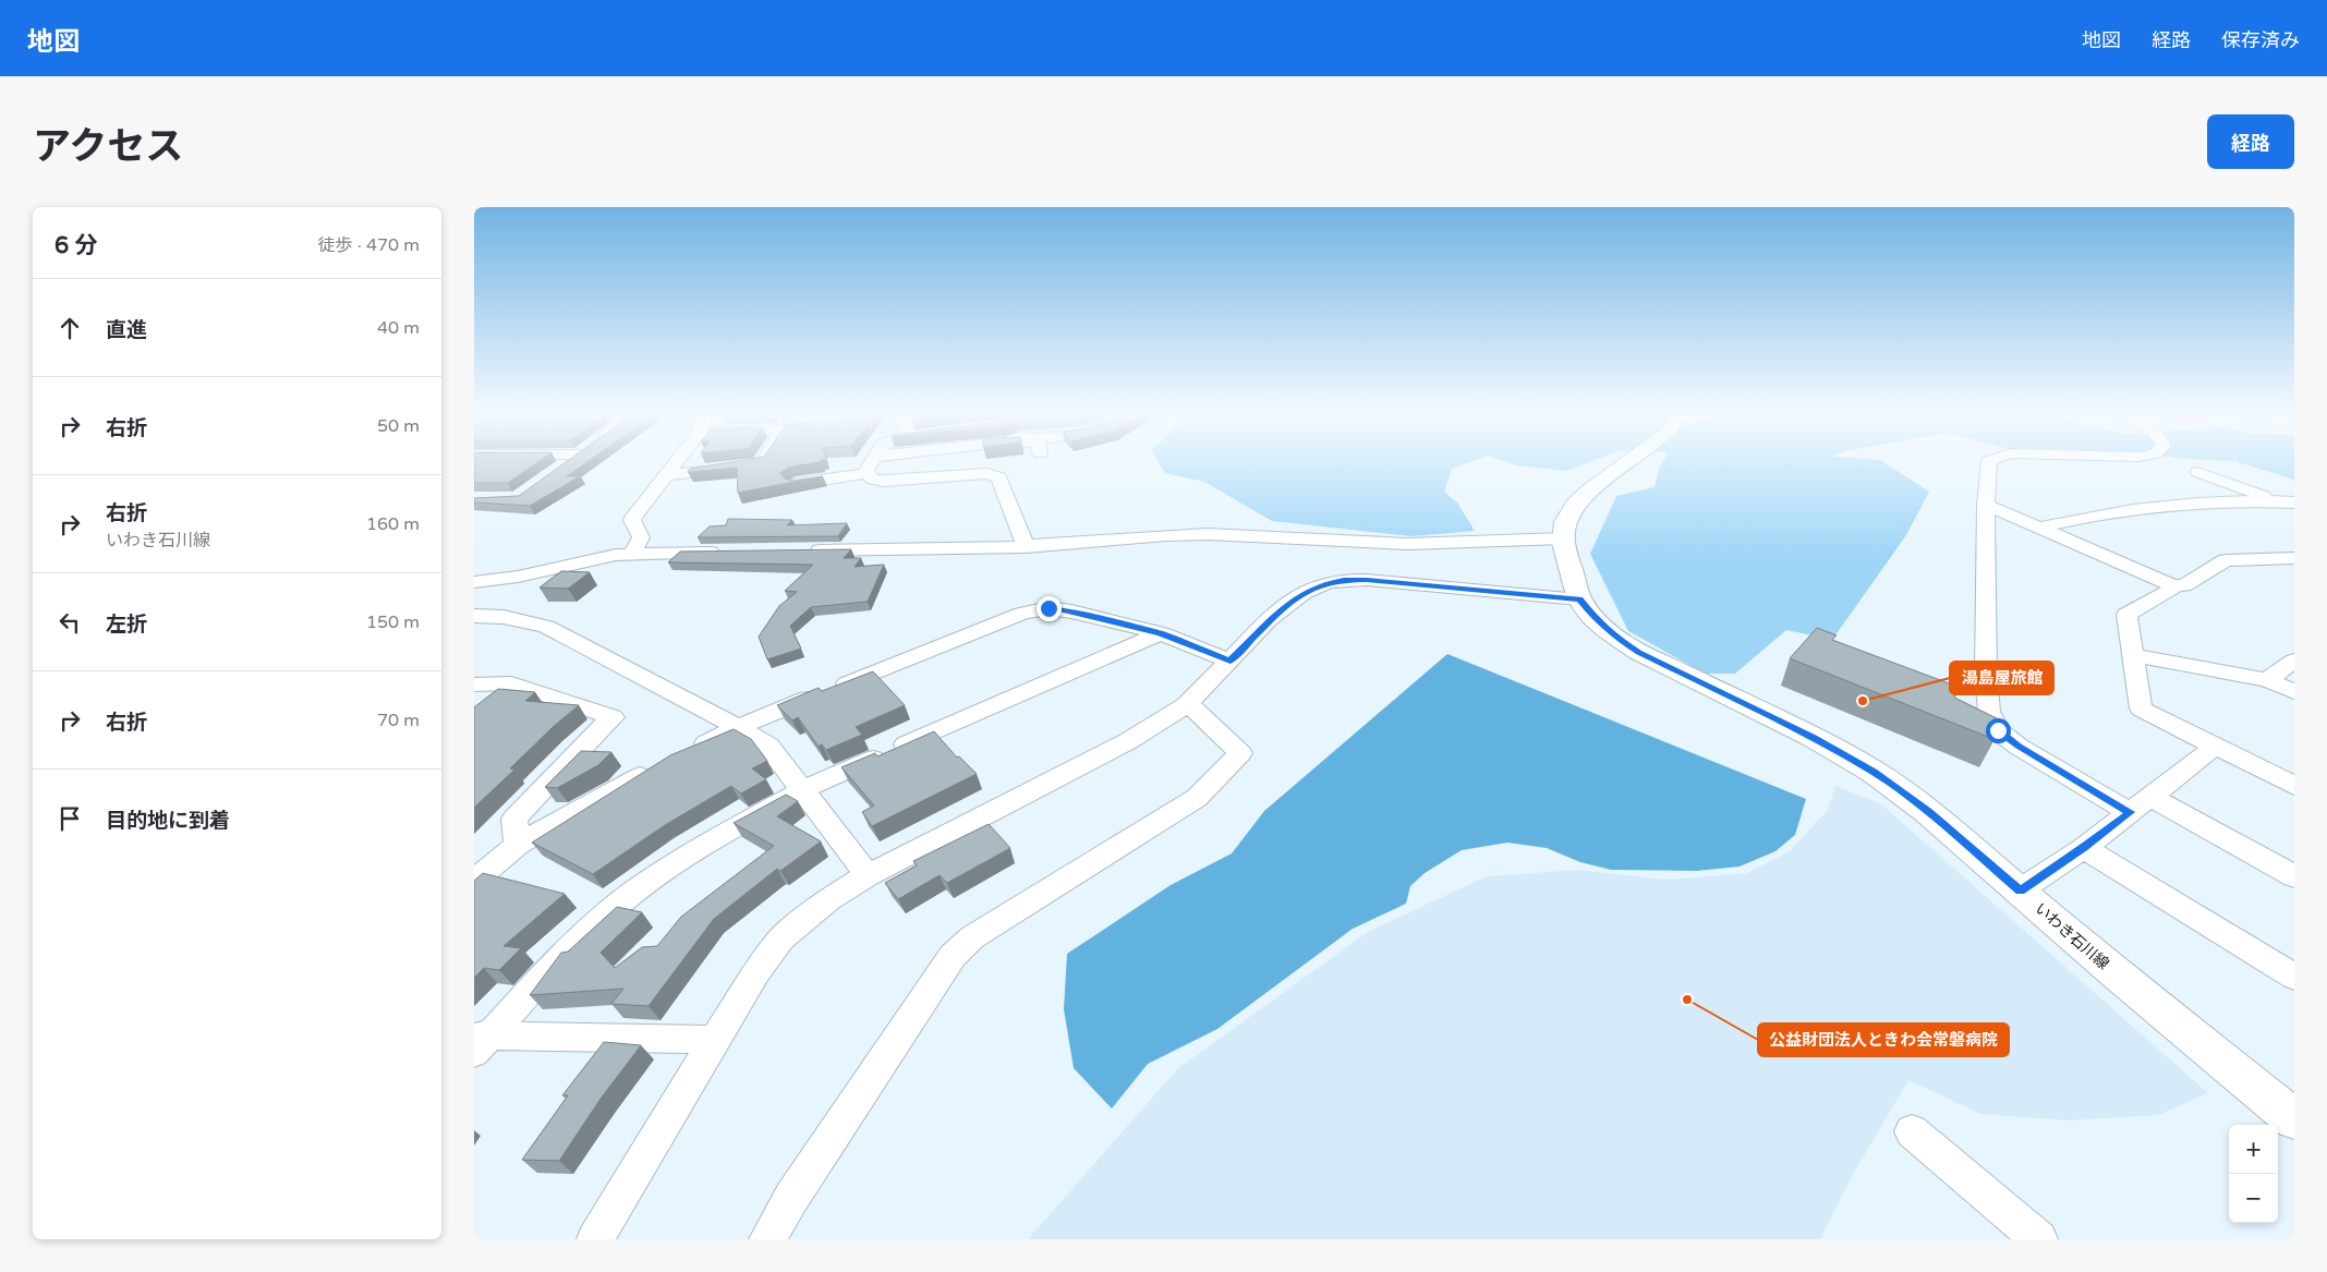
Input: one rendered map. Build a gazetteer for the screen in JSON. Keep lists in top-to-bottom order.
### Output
{
  "streets": {
    "main road": ["いわき石川線"]
  },
  "places": ["湯島屋旅館", "公益財団法人ときわ会常磐病院"],
  "page": {
    "header": "地図",
    "nav": ["地図", "経路", "保存済み"],
    "title": "アクセス",
    "buttons": "経路",
    "heading": ["6 分", "徒歩 · 470 m"],
    "list": [
      ["直進", "40 m"],
      ["右折", "50 m"],
      ["右折", "いわき石川線", "160 m"],
      ["左折", "150 m"],
      ["右折", "70 m"],
      "目的地に到着"
    ],
    "map_buttons": ["+", "−"]
  }
}
